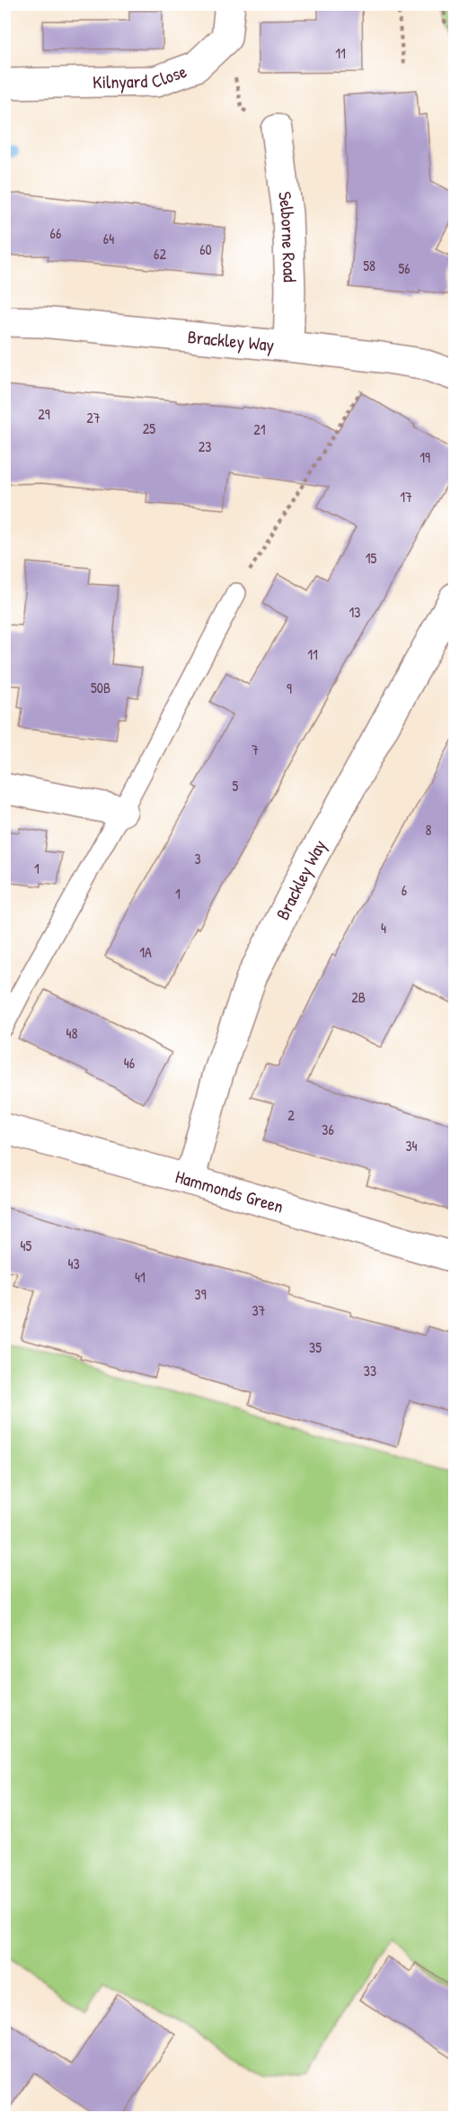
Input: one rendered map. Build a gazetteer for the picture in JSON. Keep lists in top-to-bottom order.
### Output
{
  "streets": {
    "street": [
      "Kilnyard Close",
      "Selborne Road",
      "Brackley Way",
      "Hammonds Green"
    ]
  },
  "crossings": [
    ["Selborne Road", "Brackley Way"],
    ["Brackley Way", "Hammonds Green"]
  ],
  "house_numbers": [
    "11",
    "66",
    "64",
    "60",
    "62",
    "58",
    "56",
    "29",
    "27",
    "25",
    "21",
    "23",
    "19",
    "17",
    "15",
    "13",
    "11",
    "50B",
    "9",
    "7",
    "5",
    "8",
    "3",
    "1",
    "6",
    "1",
    "4",
    "1A",
    "2B",
    "48",
    "46",
    "2",
    "36",
    "34",
    "45",
    "43",
    "41",
    "39",
    "37",
    "35",
    "33"
  ]
}
